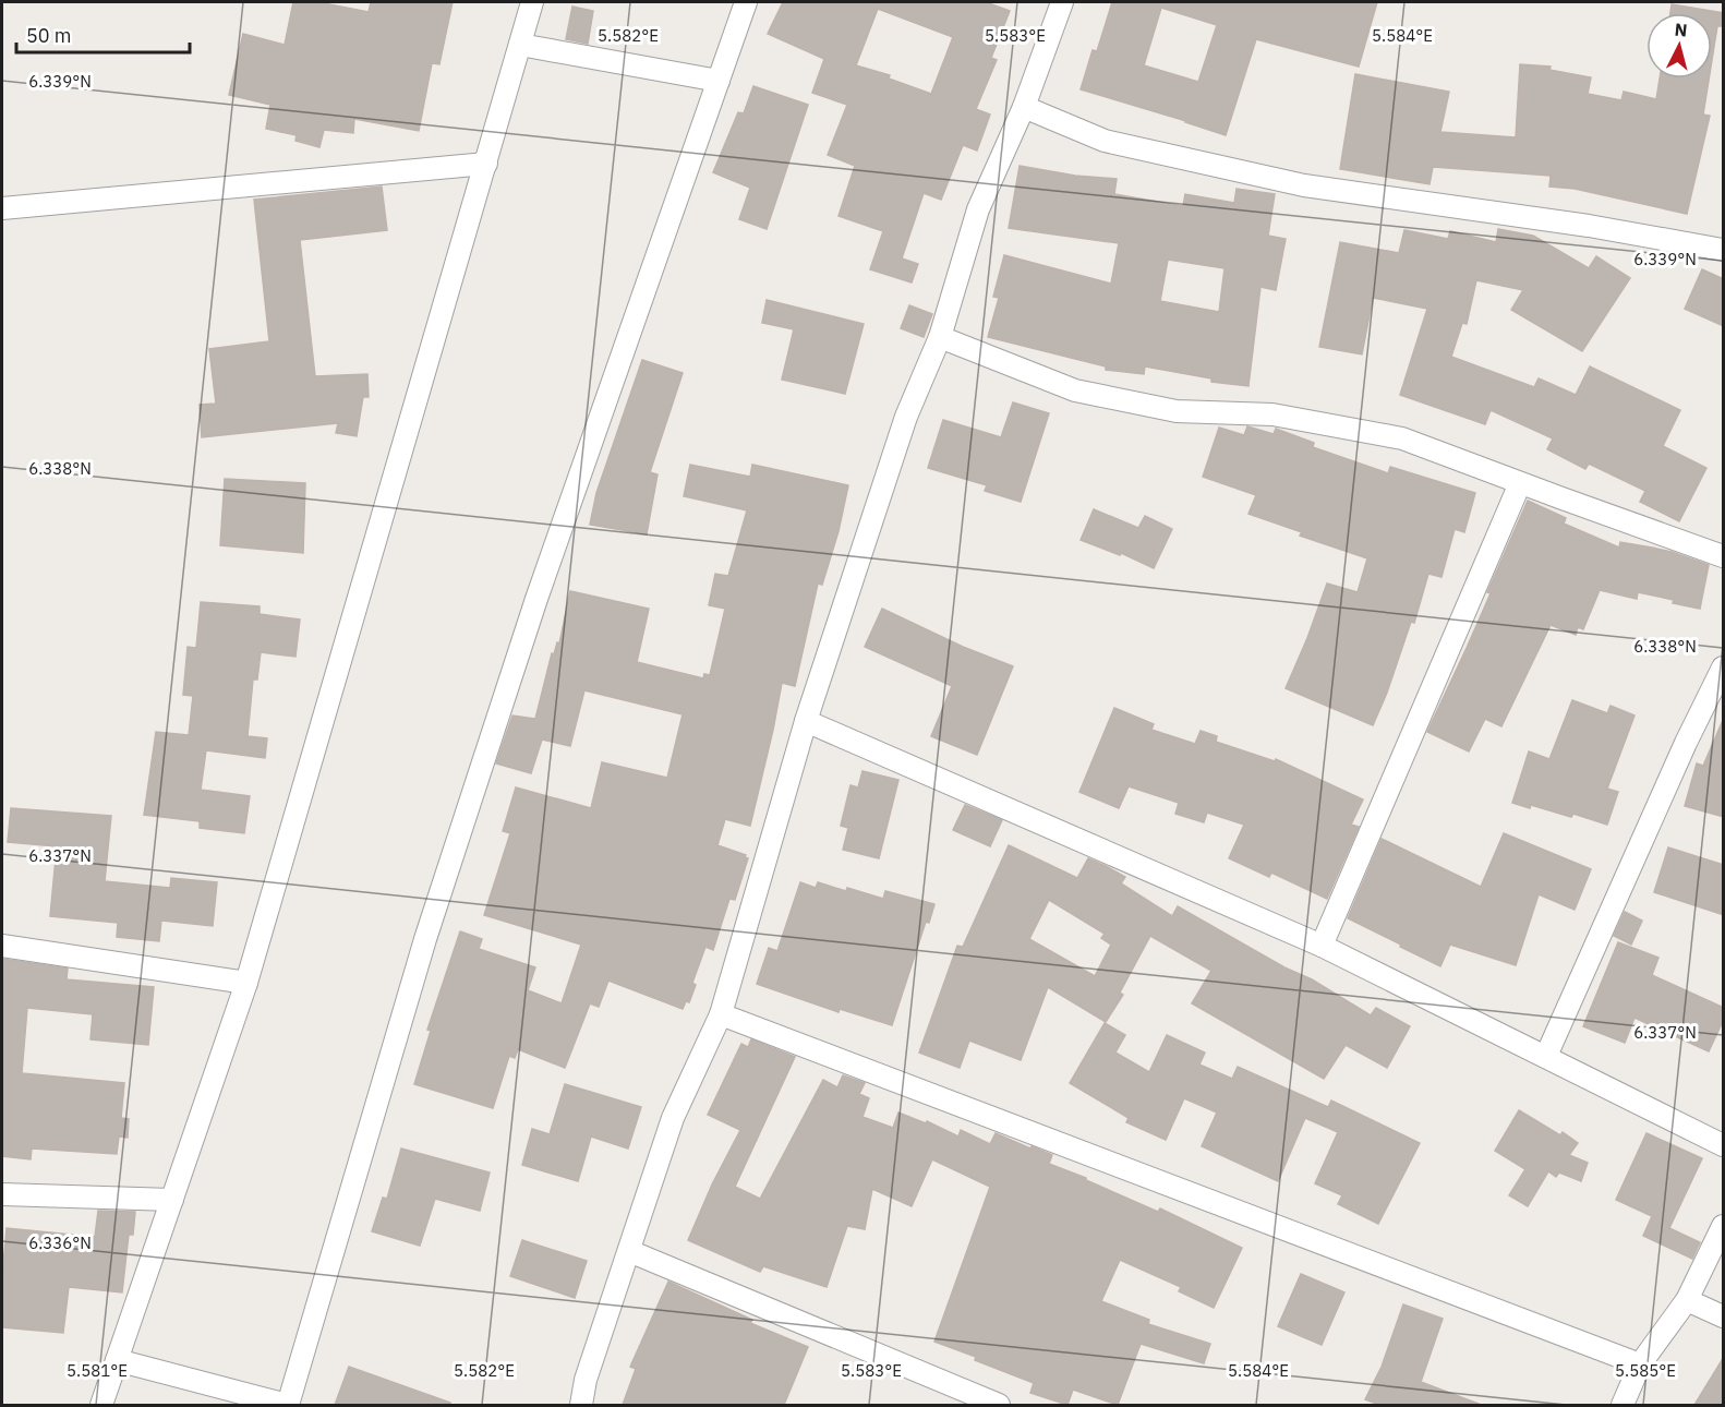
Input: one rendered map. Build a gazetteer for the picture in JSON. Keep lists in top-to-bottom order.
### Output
{
  "scale_bar": "50 m",
  "north": "top",
  "coordinates": [
    "5.582°E",
    "5.583°E",
    "5.584°E",
    "6.339°N",
    "6.338°N",
    "6.337°N",
    "6.336°N",
    "5.581°E",
    "5.585°E"
  ]
}
